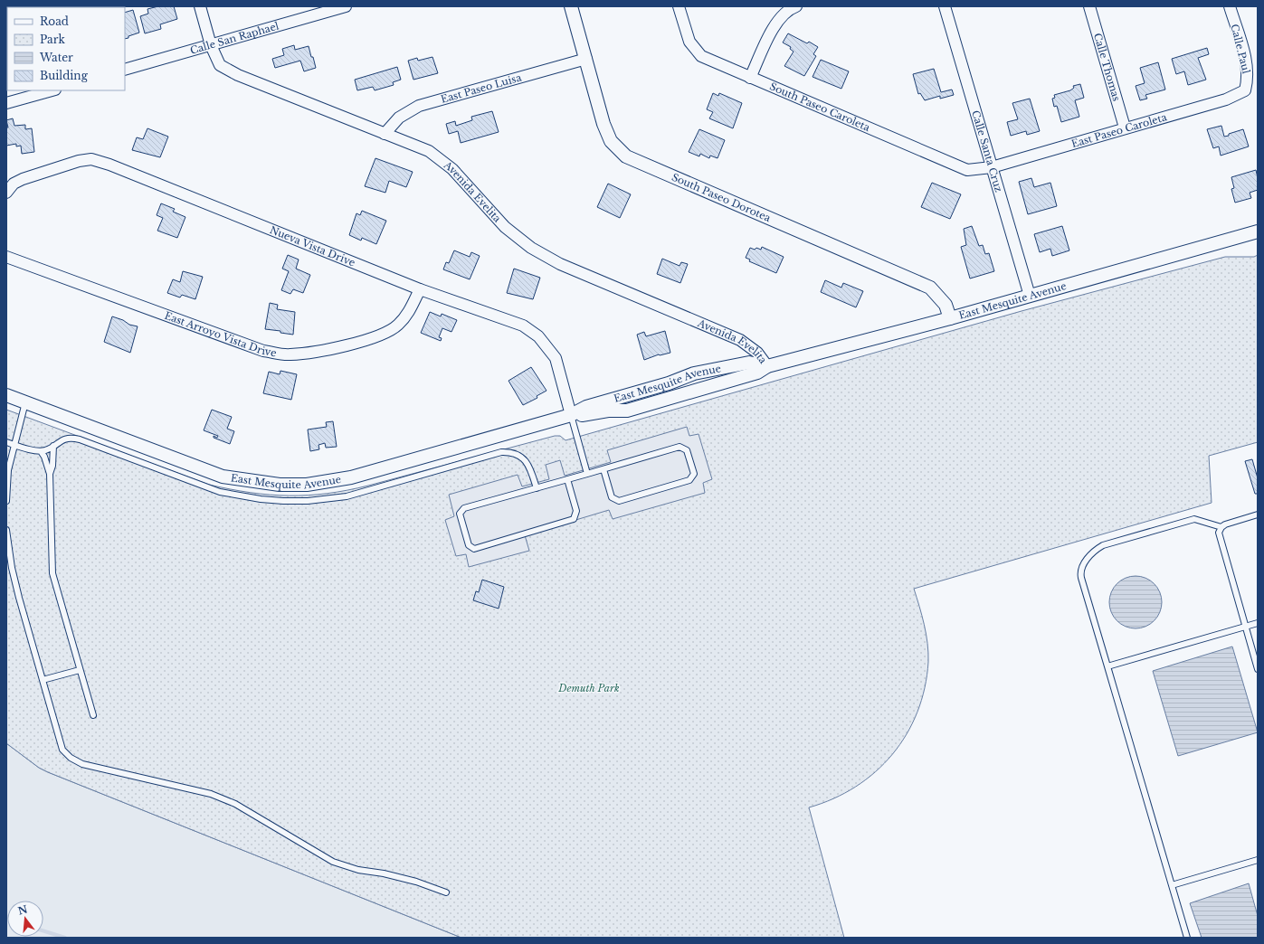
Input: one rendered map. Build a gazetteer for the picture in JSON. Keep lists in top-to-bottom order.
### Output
{
  "streets": {
    "street": [
      "Calle San Raphael",
      "Calle Paul",
      "Calle Thomas",
      "East Paseo Luisa",
      "South Paseo Caroleta",
      "East Paseo Caroleta",
      "Calle Santa Cruz",
      "Avenida Evelita",
      "South Paseo Dorotea",
      "Nueva Vista Drive",
      "East Mesquite Avenue",
      "East Arroyo Vista Drive"
    ]
  },
  "crossings": [
    ["Calle San Raphael", "Avenida Evelita"],
    ["Calle Paul", "East Paseo Caroleta"],
    ["Calle Thomas", "East Paseo Caroleta"],
    ["East Paseo Luisa", "Avenida Evelita"],
    ["East Paseo Luisa", "South Paseo Dorotea"],
    ["South Paseo Caroleta", "East Paseo Caroleta"],
    ["South Paseo Caroleta", "Calle Santa Cruz"],
    ["East Paseo Caroleta", "Calle Santa Cruz"],
    ["Calle Santa Cruz", "East Mesquite Avenue"],
    ["Avenida Evelita", "East Mesquite Avenue"],
    ["South Paseo Dorotea", "East Mesquite Avenue"],
    ["Nueva Vista Drive", "East Mesquite Avenue"],
    ["Nueva Vista Drive", "East Arroyo Vista Drive"]
  ],
  "parks": ["Demuth Park"],
  "legend": [
    "Road",
    "Park",
    "Water",
    "Building"
  ],
  "north": "top"
}
